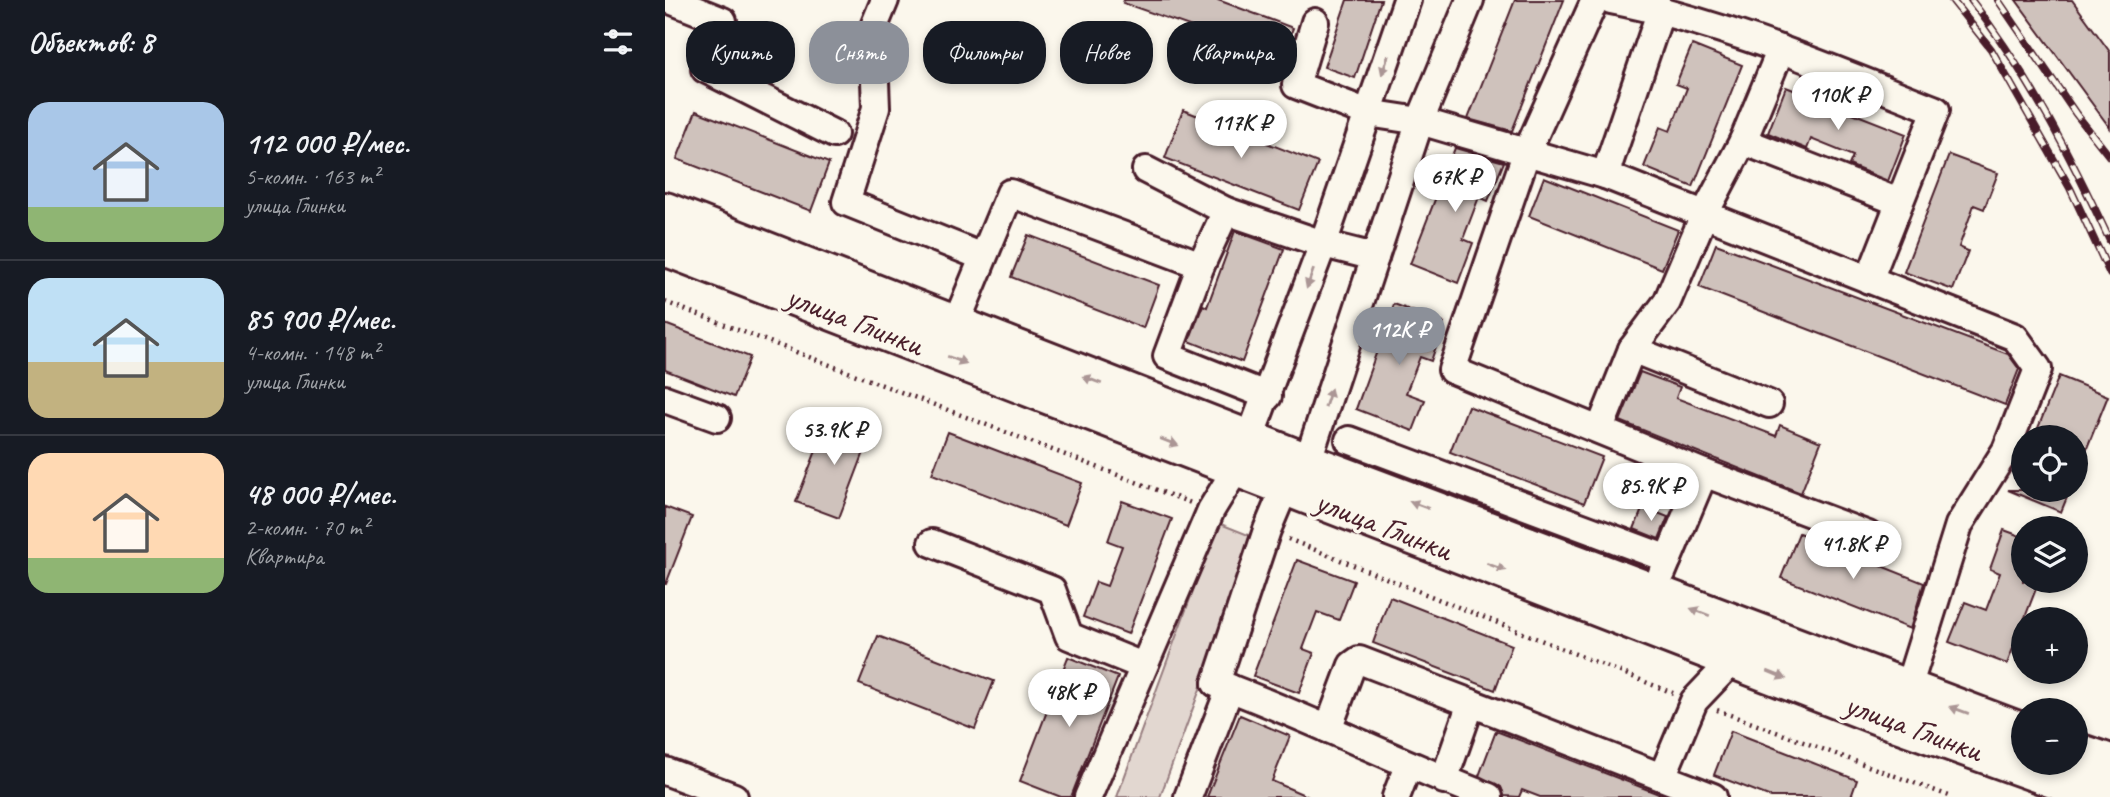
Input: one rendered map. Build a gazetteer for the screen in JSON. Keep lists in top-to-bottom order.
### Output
{
  "streets": {
    "highway": ["улица Глинки"]
  },
  "page": {
    "heading": "Объектов: 8",
    "chip": [
      "Купить",
      "Снять",
      "Фильтры",
      "Новое",
      "Квартира"
    ],
    "price": [
      "110K ₽",
      "117K ₽",
      "67K ₽",
      "112K ₽",
      "53.9K ₽",
      "85.9K ₽",
      "41.8K ₽",
      "48K ₽"
    ],
    "list": [
      {
        "name": "112 000 ₽/мес.",
        "note": "5-комн. · 163 m² · улица Глинки"
      },
      {
        "name": "85 900 ₽/мес.",
        "note": "4-комн. · 148 m² · улица Глинки"
      },
      {
        "name": "48 000 ₽/мес.",
        "note": "2-комн. · 70 m² · Квартира"
      }
    ],
    "map_buttons": ["+", "−"]
  }
}
